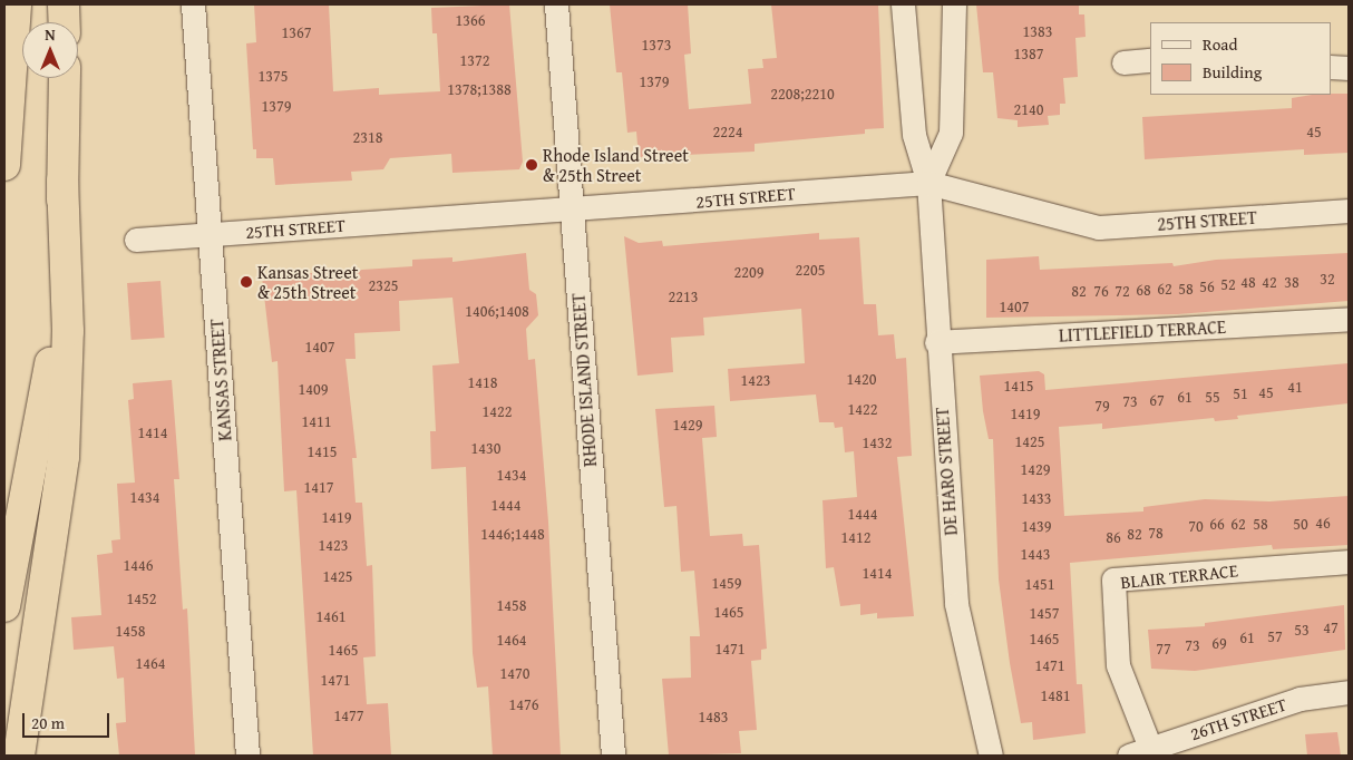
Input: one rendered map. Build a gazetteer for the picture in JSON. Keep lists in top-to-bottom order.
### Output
{
  "streets": {
    "street": [
      "25TH STREET",
      "LITTLEFIELD TERRACE",
      "KANSAS STREET",
      "RHODE ISLAND STREET",
      "DE HARO STREET",
      "BLAIR TERRACE",
      "26TH STREET"
    ]
  },
  "crossings": [
    ["25TH STREET", "KANSAS STREET"],
    ["25TH STREET", "RHODE ISLAND STREET"],
    ["25TH STREET", "DE HARO STREET"],
    ["LITTLEFIELD TERRACE", "DE HARO STREET"],
    ["BLAIR TERRACE", "26TH STREET"]
  ],
  "places": ["Rhode Island Street & 25th Street", "Kansas Street & 25th Street"],
  "house_numbers": [
    "1366",
    "1383",
    "1367",
    "1373",
    "1387",
    "1372",
    "1375",
    "1379",
    "1378;1388",
    "2208;2210",
    "1379",
    "2140",
    "2224",
    "45",
    "2318",
    "2205",
    "2209",
    "32",
    "48",
    "42",
    "38",
    "52",
    "2325",
    "56",
    "62",
    "58",
    "68",
    "82",
    "76",
    "72",
    "2213",
    "1407",
    "1406;1408",
    "1407",
    "1420",
    "1423",
    "1418",
    "1415",
    "41",
    "1409",
    "45",
    "51",
    "61",
    "55",
    "67",
    "73",
    "79",
    "1422",
    "1422",
    "1419",
    "1411",
    "1429",
    "1414",
    "1425",
    "1432",
    "1430",
    "1415",
    "1429",
    "1434",
    "1417",
    "1434",
    "1433",
    "1444",
    "1444",
    "1419",
    "46",
    "66",
    "62",
    "58",
    "50",
    "1439",
    "70",
    "78",
    "1446;1448",
    "82",
    "1412",
    "86",
    "1423",
    "1443",
    "1446",
    "1414",
    "1425",
    "1459",
    "1451",
    "1452",
    "1458",
    "1465",
    "1457",
    "1461",
    "47",
    "53",
    "1458",
    "57",
    "61",
    "1465",
    "1464",
    "69",
    "73",
    "1471",
    "77",
    "1465",
    "1464",
    "1471",
    "1470",
    "1471",
    "1481",
    "1476",
    "1477",
    "1483"
  ],
  "legend": ["Road", "Building"],
  "scale_bar": "20 m",
  "north": "top"
}
